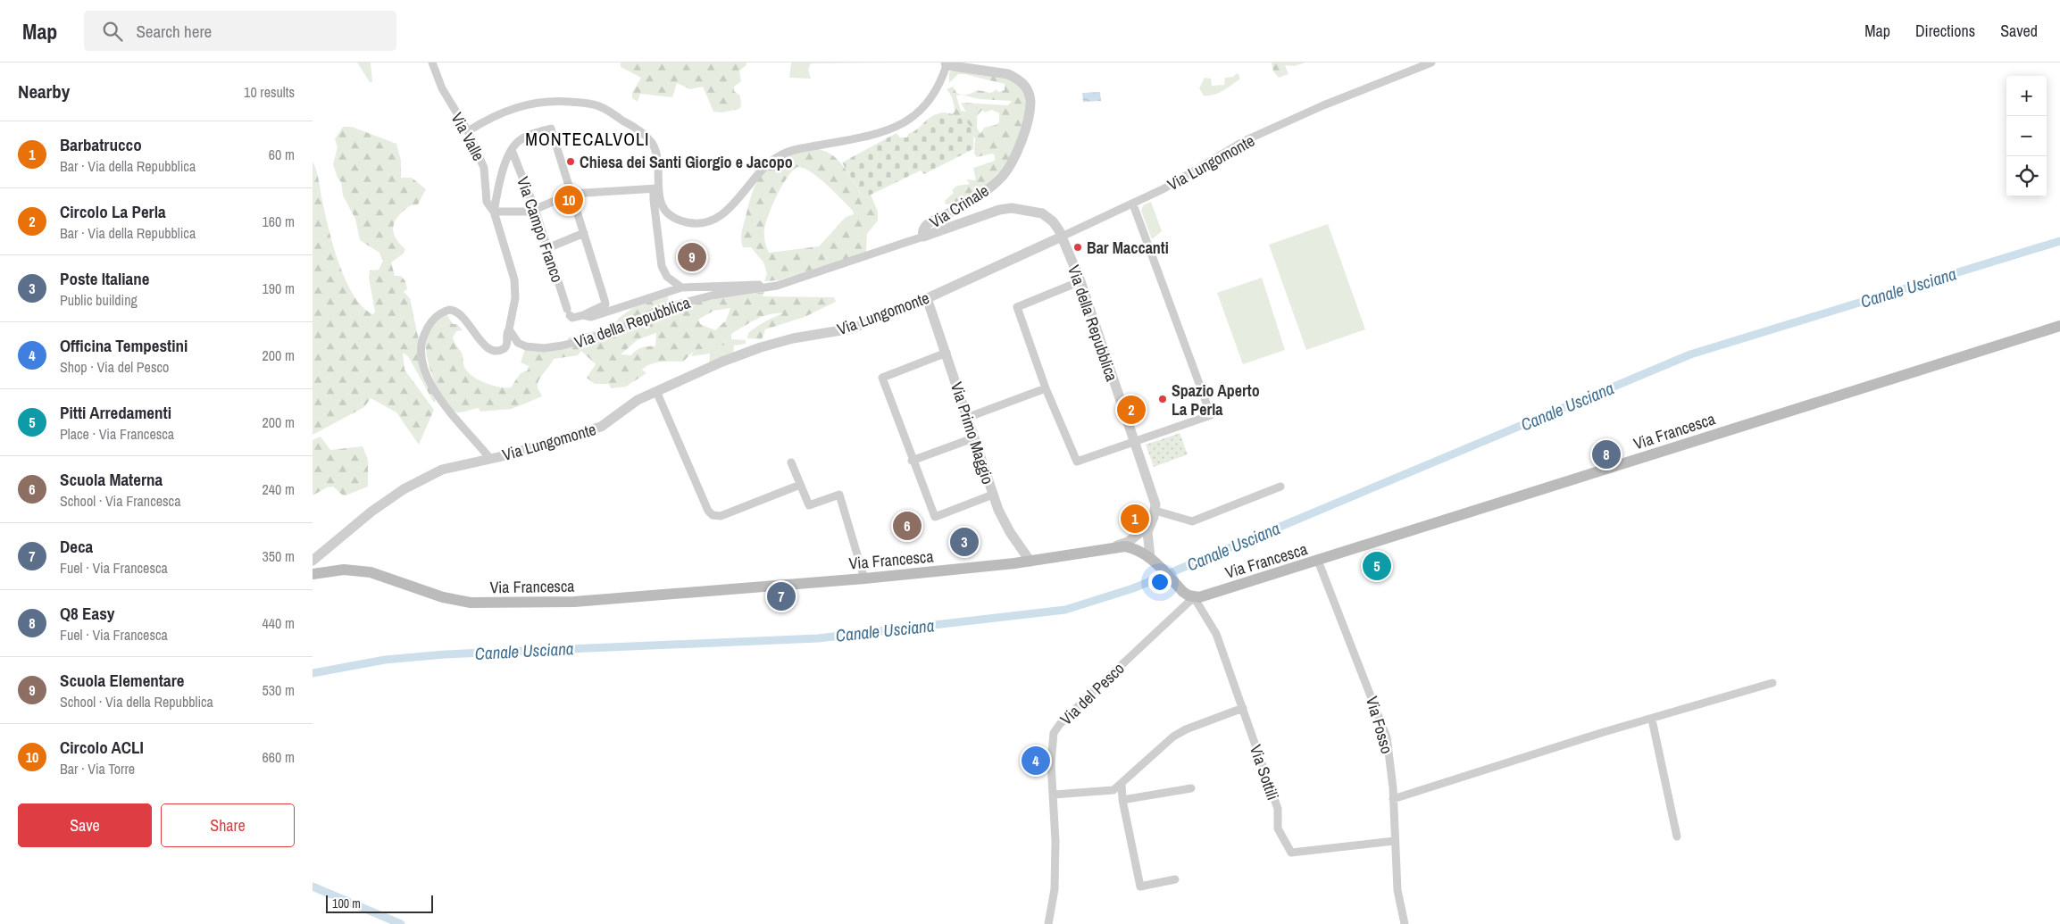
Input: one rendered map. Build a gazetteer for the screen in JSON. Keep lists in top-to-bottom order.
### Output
{
  "streets": {
    "main road": ["Via Francesca"],
    "street": [
      "Via Valle",
      "Via Lungomonte",
      "Via Crinale",
      "Via Campo Franco",
      "Via della Repubblica",
      "Via Primo Maggio",
      "Via del Pesco",
      "Via Fosso",
      "Via Sottili"
    ]
  },
  "crossings": [
    ["Via Lungomonte", "Via della Repubblica"],
    ["Via Lungomonte", "Via Primo Maggio"],
    ["Via Crinale", "Via della Repubblica"],
    ["Via Campo Franco", "Via della Repubblica"],
    ["Via Francesca", "Via Primo Maggio"],
    ["Via Francesca", "Via del Pesco"],
    ["Via Francesca", "Via Fosso"],
    ["Via Francesca", "Via Sottili"],
    ["Via del Pesco", "Via Sottili"],
    ["Via Fosso", "Via Sottili"]
  ],
  "districts": ["MONTECALVOLI"],
  "water": ["Canale Usciana"],
  "places": ["Chiesa dei Santi Giorgio e Jacopo", "Bar Maccanti", "Spazio Aperto La Perla"],
  "scale_bar": "100 m",
  "page": {
    "header": "Map",
    "search": "Search here",
    "nav": ["Map", "Directions", "Saved"],
    "heading": ["Nearby", "10 results"],
    "map_buttons": ["+", "−"],
    "list": [
      {
        "mark": "1",
        "name": "Barbatrucco",
        "note": "Bar · Via della Repubblica",
        "value": "60 m"
      },
      {
        "mark": "2",
        "name": "Circolo La Perla",
        "note": "Bar · Via della Repubblica",
        "value": "160 m"
      },
      {
        "mark": "3",
        "name": "Poste Italiane",
        "note": "Public building",
        "value": "190 m"
      },
      {
        "mark": "4",
        "name": "Officina Tempestini",
        "note": "Shop · Via del Pesco",
        "value": "200 m"
      },
      {
        "mark": "5",
        "name": "Pitti Arredamenti",
        "note": "Place · Via Francesca",
        "value": "200 m"
      },
      {
        "mark": "6",
        "name": "Scuola Materna",
        "note": "School · Via Francesca",
        "value": "240 m"
      },
      {
        "mark": "7",
        "name": "Deca",
        "note": "Fuel · Via Francesca",
        "value": "350 m"
      },
      {
        "mark": "8",
        "name": "Q8 Easy",
        "note": "Fuel · Via Francesca",
        "value": "440 m"
      },
      {
        "mark": "9",
        "name": "Scuola Elementare",
        "note": "School · Via della Repubblica",
        "value": "530 m"
      },
      {
        "mark": "10",
        "name": "Circolo ACLI",
        "note": "Bar · Via Torre",
        "value": "660 m"
      }
    ],
    "pins": [
      "10",
      "9",
      "2",
      "8",
      "1",
      "6",
      "3",
      "5",
      "7",
      "4"
    ],
    "buttons": ["Save", "Share"],
    "scale": "100 m"
  }
}
